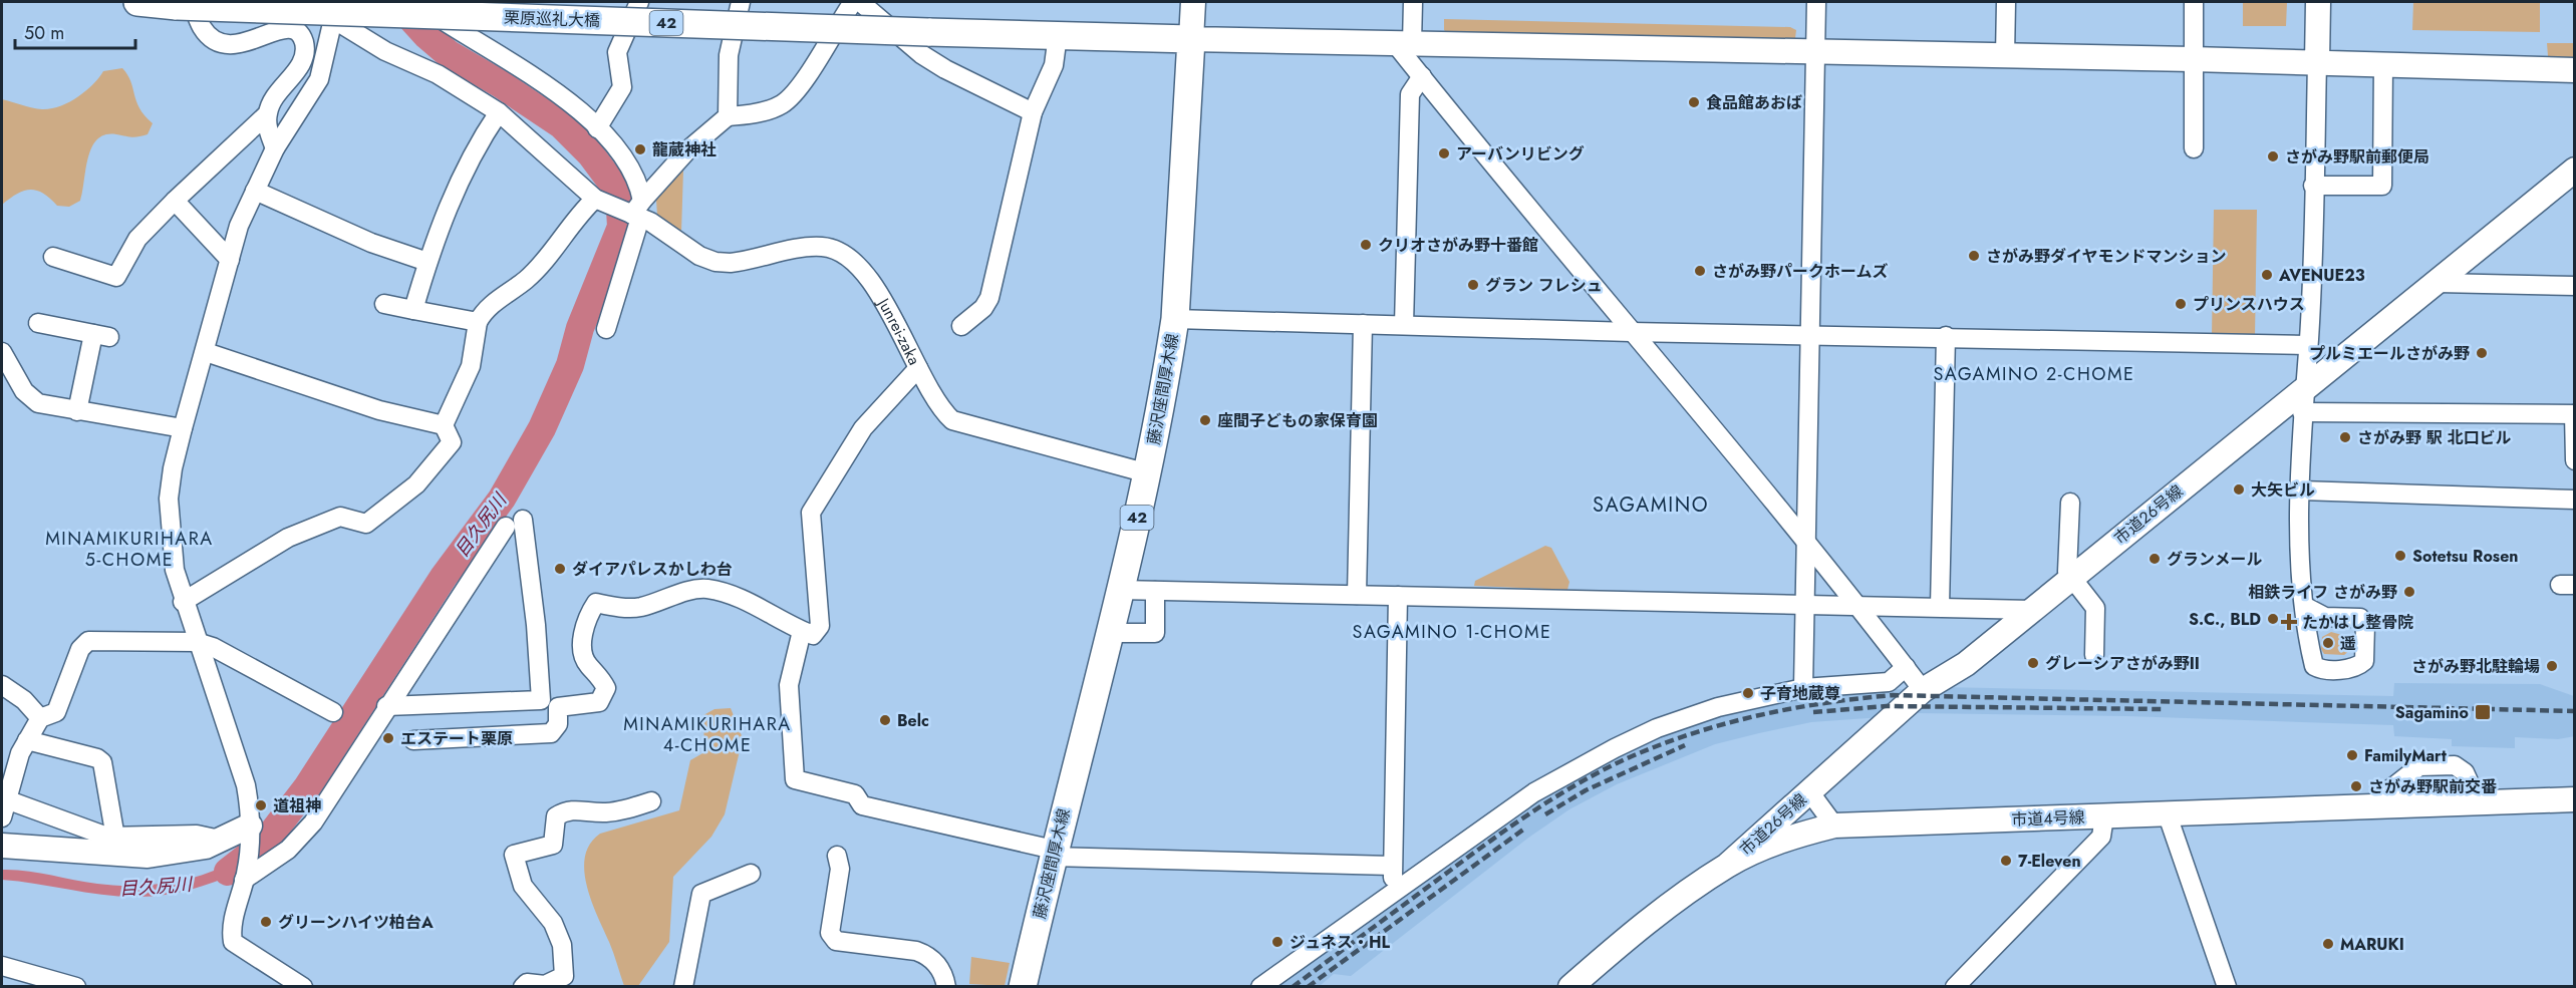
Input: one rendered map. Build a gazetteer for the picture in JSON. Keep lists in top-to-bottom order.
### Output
{
  "streets": {
    "main road": ["栗原巡礼大橋", "42", "藤沢座間厚木線"],
    "street": ["Junrei-zaka", "市道26号線", "市道4号線"]
  },
  "crossings": [
    ["栗原巡礼大橋", "42"],
    ["42", "藤沢座間厚木線"],
    ["Junrei-zaka", "藤沢座間厚木線"],
    ["市道26号線", "市道4号線"]
  ],
  "districts": [
    "SAGAMINO 2-CHOME",
    "SAGAMINO",
    "MINAMIKURIHARA 5-CHOME",
    "SAGAMINO 1-CHOME",
    "MINAMIKURIHARA 4-CHOME"
  ],
  "water": ["目久尻川"],
  "places": {
    "other": [
      "食品館あおば",
      "龍蔵神社",
      "アーバンリビング",
      "さがみ野駅前郵便局",
      "クリオさがみ野十番館",
      "さがみ野ダイヤモンドマンション",
      "さがみ野パークホームズ",
      "AVENUE23",
      "グラン フレシュ",
      "プリンスハウス",
      "プルミエールさがみ野",
      "座間子どもの家保育園",
      "さがみ野 駅 北口ビル",
      "大矢ビル",
      "Sotetsu Rosen",
      "グランメール",
      "ダイアパレスかしわ台",
      "相鉄ライフ さがみ野",
      "S.C., BLD",
      "遥",
      "グレーシアさがみ野II",
      "さがみ野北駐輪場",
      "子育地蔵尊",
      "Belc",
      "エステート栗原",
      "FamilyMart",
      "さがみ野駅前交番",
      "道祖神",
      "7-Eleven",
      "グリーンハイツ柏台A",
      "ジュネス・HL",
      "MARUKI"
    ],
    "health": ["たかはし整骨院"],
    "transit": ["Sagamino"]
  },
  "scale_bar": "50 m"
}
